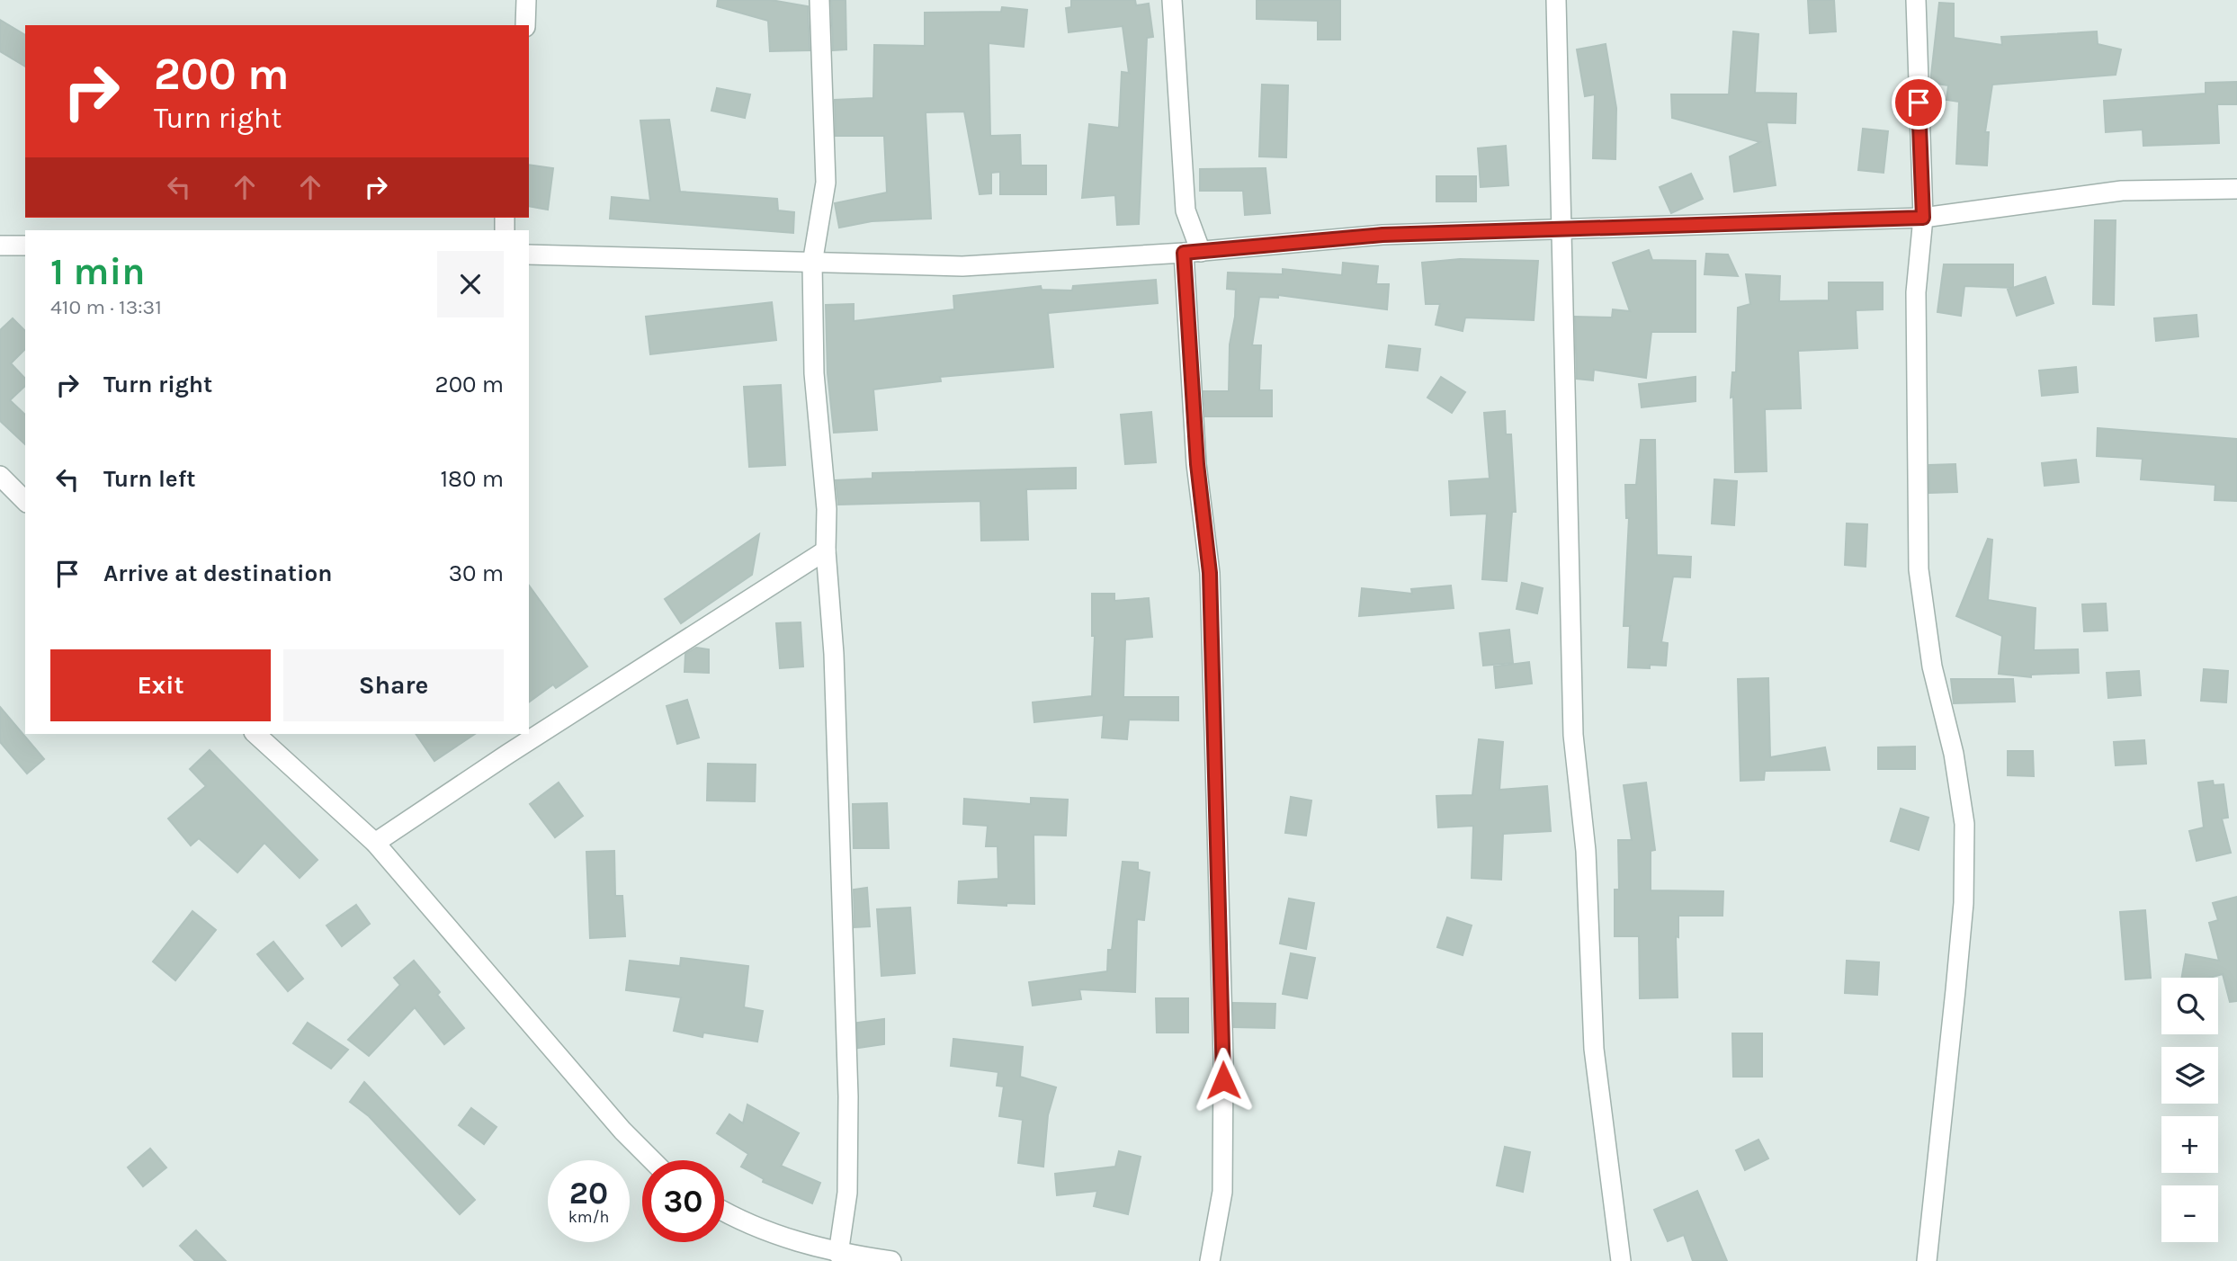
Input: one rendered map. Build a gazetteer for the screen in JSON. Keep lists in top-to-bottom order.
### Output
{
  "page": {
    "turn": ["200 m", "Turn right"],
    "heading": ["1 min", "410 m · 13:31"],
    "list": [
      {
        "name": "Turn right",
        "value": "200 m"
      },
      {
        "name": "Turn left",
        "value": "180 m"
      },
      {
        "name": "Arrive at destination",
        "value": "30 m"
      }
    ],
    "buttons": ["Exit", "Share"],
    "map_buttons": ["+", "−"],
    "speed": "20 km/h",
    "limit": "30"
  }
}
